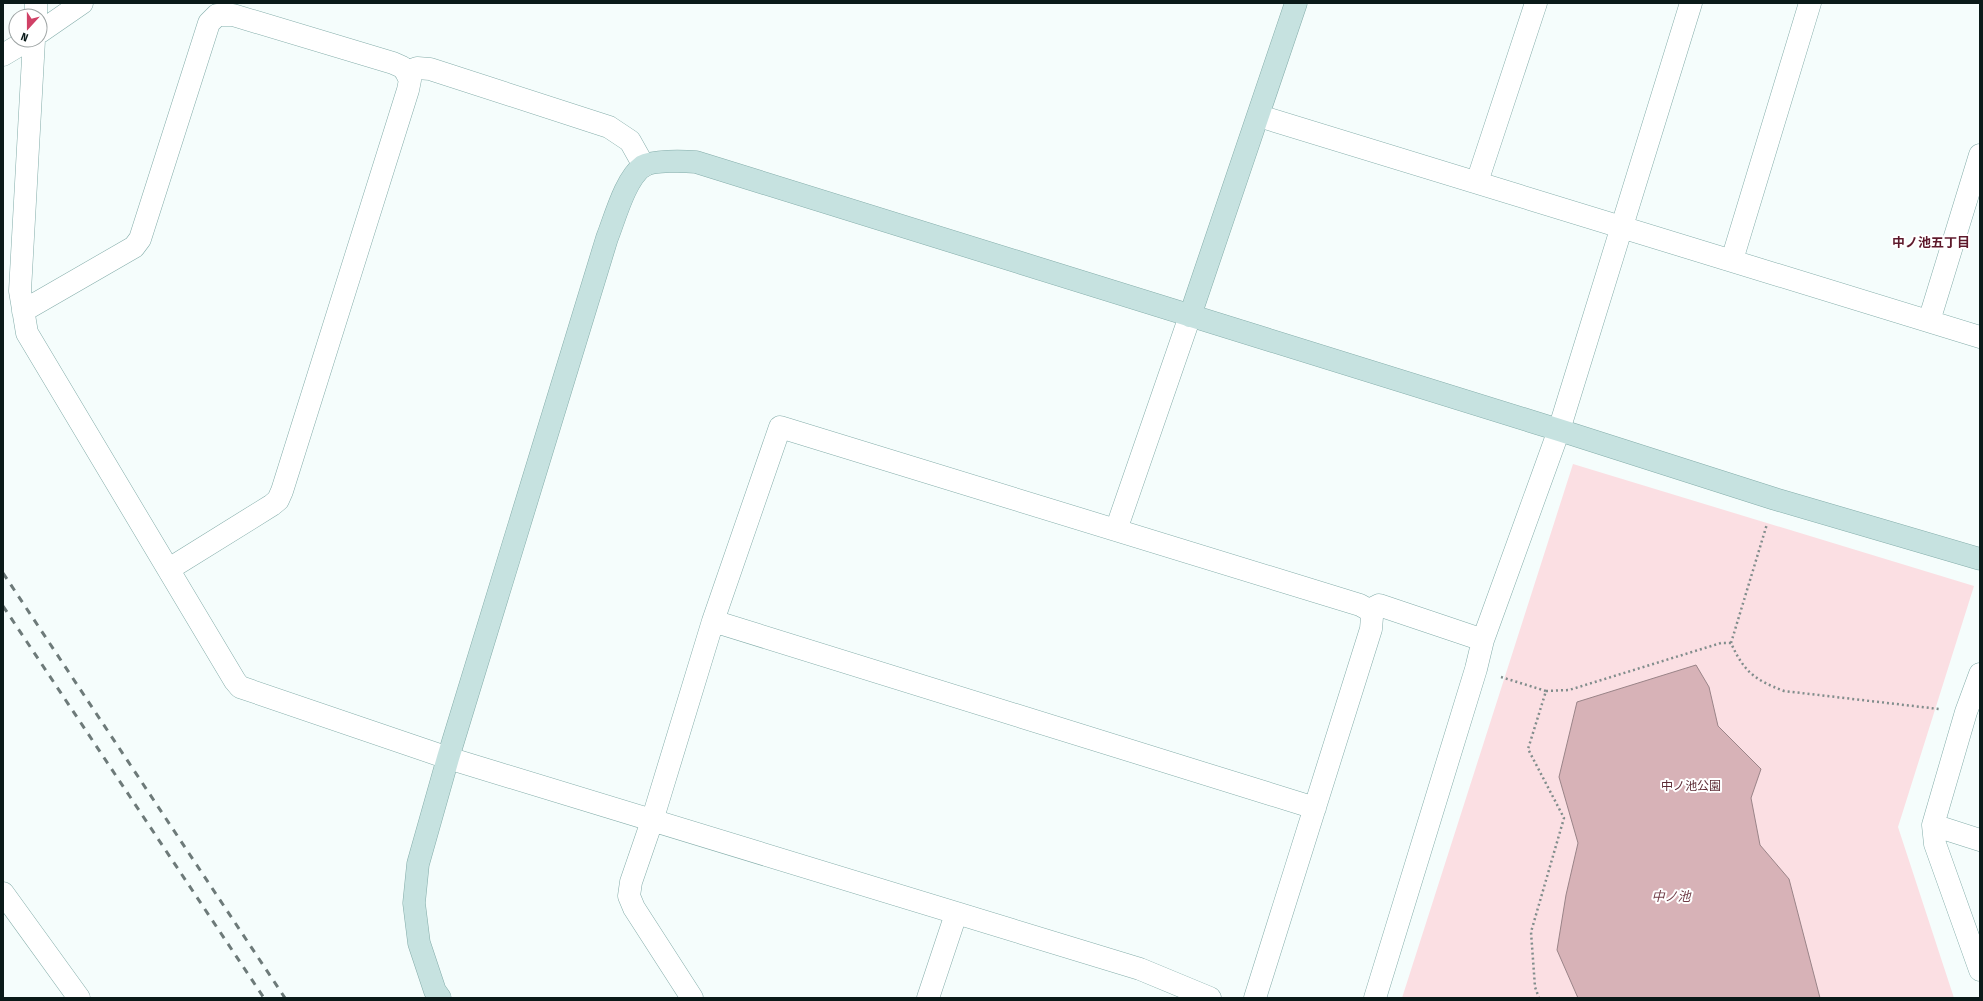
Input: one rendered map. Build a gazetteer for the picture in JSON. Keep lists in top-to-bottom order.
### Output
{
  "districts": ["中ノ池五丁目"],
  "water": ["中ノ池"],
  "parks": ["中ノ池公園"],
  "north": "bottom"
}
